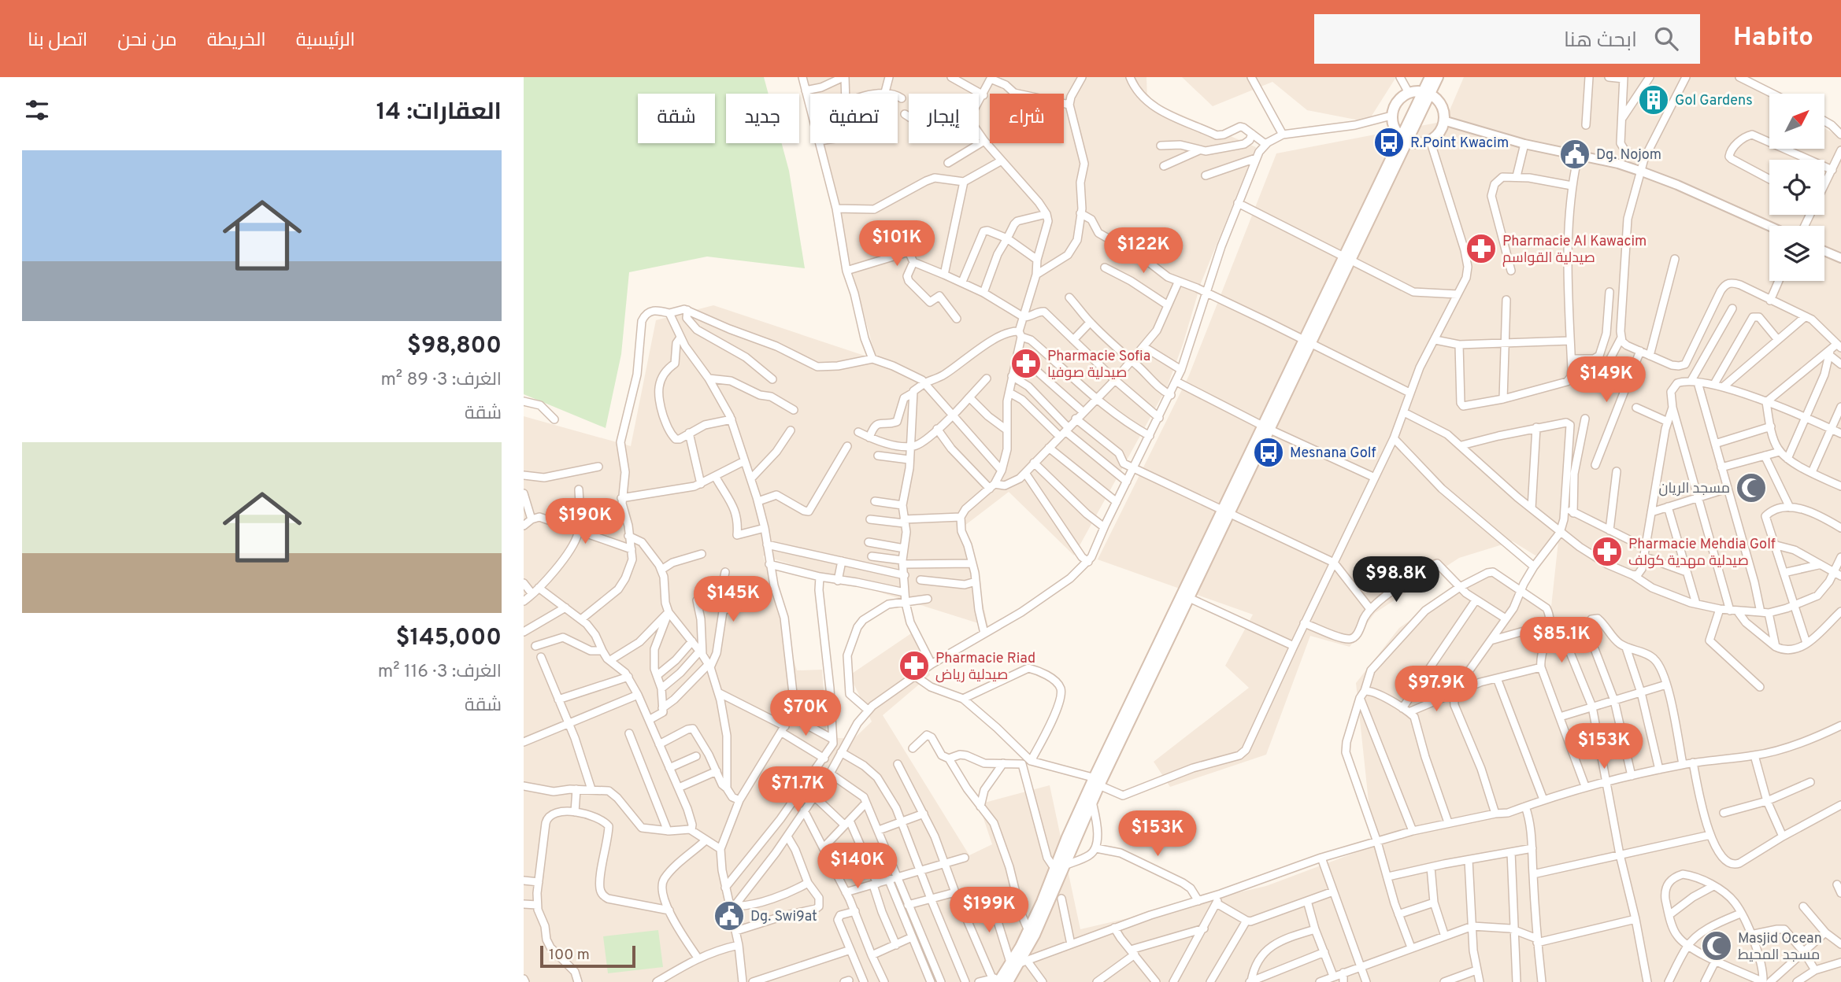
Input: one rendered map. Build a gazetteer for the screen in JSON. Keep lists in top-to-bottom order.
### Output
{
  "places": {
    "building": ["Gol Gardens"],
    "bus stop": ["R.Point Kwacim", "Mesnana Golf"],
    "public building": ["Dg. Nojom", "Dg. Swi9at"],
    "pharmacy": [
      "Pharmacie Al Kawacim صيدلية القواسم",
      "Pharmacie Sofia صيدلية صوفيا",
      "Pharmacie Mehdia Golf صيدلية مهدية كولف",
      "Pharmacie Riad صيدلية رياض"
    ],
    "mosque": ["مسجد الريان", "Masjid Ocean مسجد المحيط"]
  },
  "scale_bar": "100 m",
  "north": "top right",
  "page": {
    "header": "Habito",
    "search": "ابحث هنا",
    "nav": [
      "الرئيسية",
      "الخريطة",
      "من نحن",
      "اتصل بنا"
    ],
    "heading": "العقارات: 14",
    "chip": [
      "شراء",
      "إيجار",
      "تصفية",
      "جديد",
      "شقة"
    ],
    "list": [
      {
        "name": "$98,800",
        "note": "الغرف: 3 · 89 m² · شقة"
      },
      {
        "name": "$145,000",
        "note": "الغرف: 3 · 116 m² · شقة"
      }
    ],
    "price": [
      "$101K",
      "$122K",
      "$149K",
      "$190K",
      "$98.8K",
      "$145K",
      "$85.1K",
      "$97.9K",
      "$70K",
      "$153K",
      "$71.7K",
      "$153K",
      "$140K",
      "$199K"
    ],
    "scale": "100 m"
  }
}
